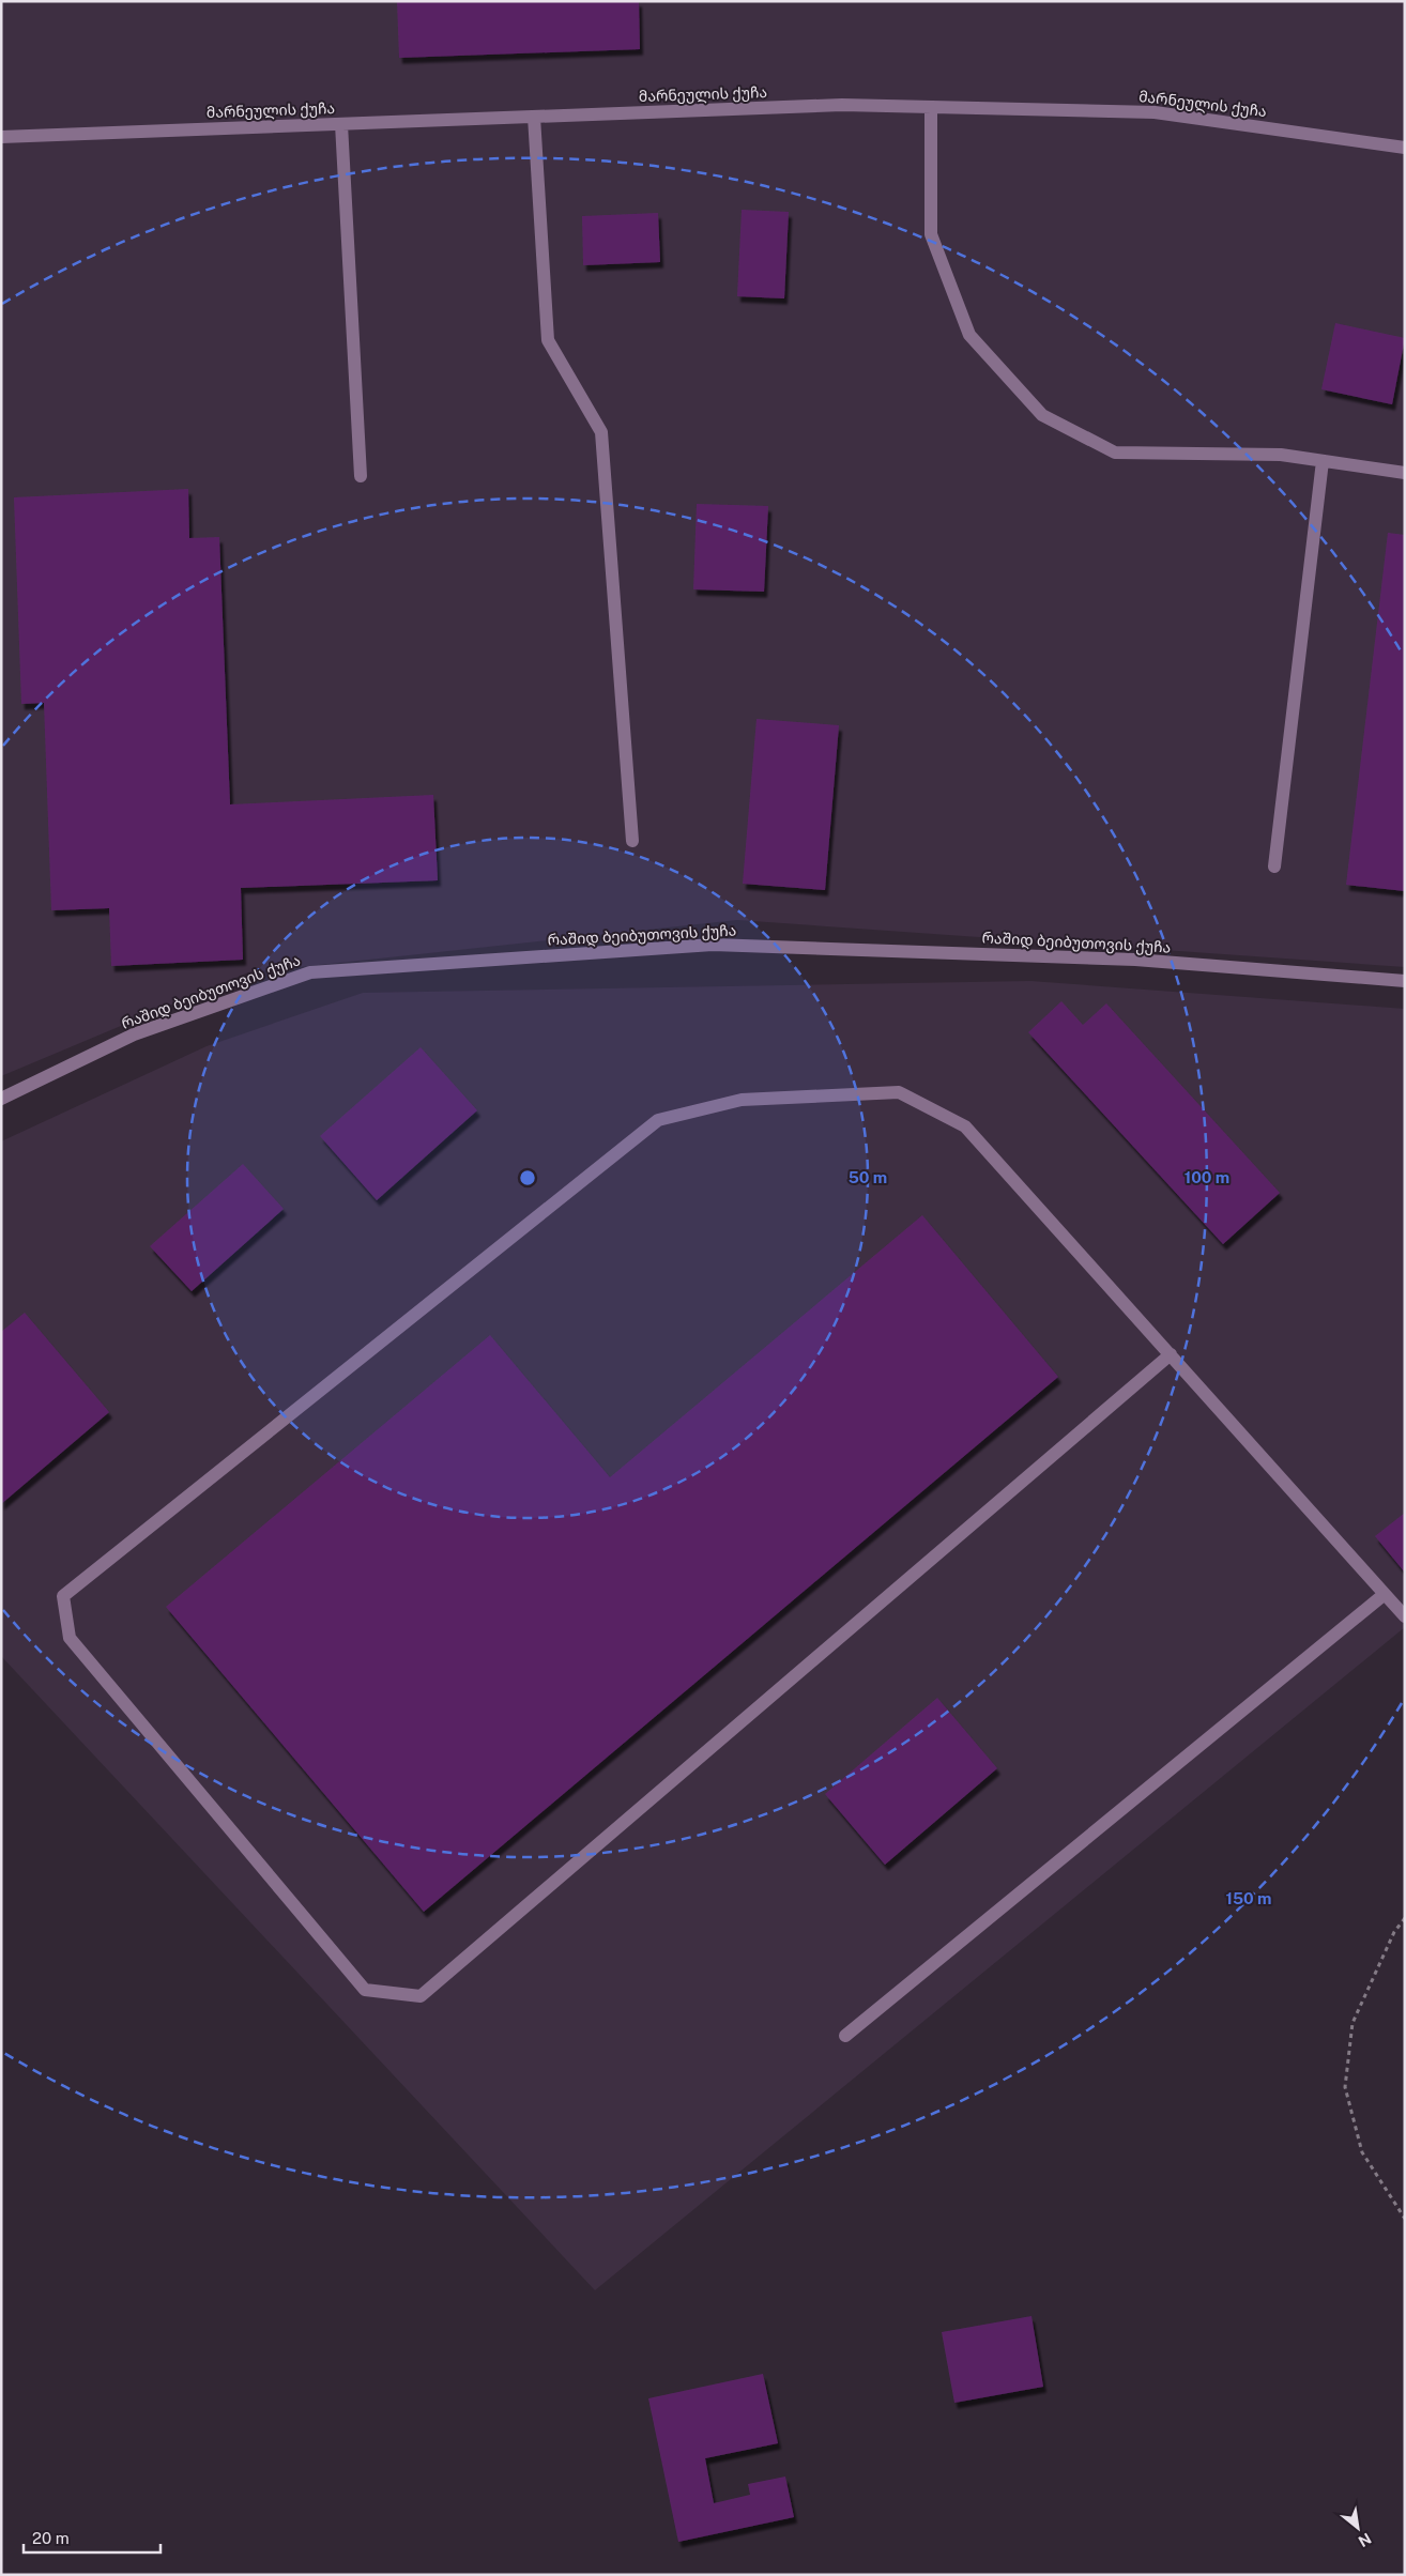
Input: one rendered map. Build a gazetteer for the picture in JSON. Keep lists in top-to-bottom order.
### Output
{
  "streets": {
    "street": ["მარნეულის ქუჩა", "რაშიდ ბეიბუთოვის ქუჩა"]
  },
  "scale_bar": "20 m",
  "north": "bottom right",
  "rings": ["50 m", "100 m", "150 m"]
}
